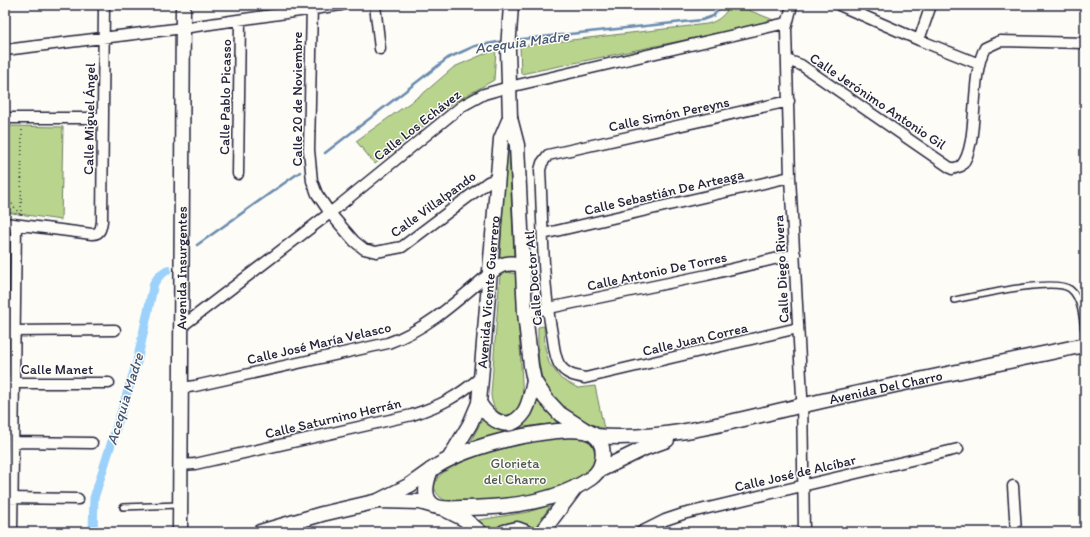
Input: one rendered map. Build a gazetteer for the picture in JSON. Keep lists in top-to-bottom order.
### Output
{
  "streets": {
    "street": [
      "Calle Pablo Picasso",
      "Calle 20 de Noviembre",
      "Calle Jerónimo Antonio Gil",
      "Calle Simón Pereyns",
      "Calle Miguel Ángel",
      "Calle Los Echávez",
      "Calle Sebastián De Arteaga",
      "Calle Villalpando",
      "Avenida Insurgentes",
      "Calle Diego Rivera",
      "Calle Antonio De Torres",
      "Calle Doctor Atl",
      "Avenida Vicente Guerrero",
      "Calle Juan Correa",
      "Calle José María Velasco",
      "Calle Manet",
      "Avenida Del Charro",
      "Calle Saturnino Herrán",
      "Calle José de Alcíbar"
    ]
  },
  "crossings": [
    ["Calle 20 de Noviembre", "Calle Los Echávez"],
    ["Calle 20 de Noviembre", "Calle Villalpando"],
    ["Calle Jerónimo Antonio Gil", "Calle Diego Rivera"],
    ["Calle Simón Pereyns", "Calle Diego Rivera"],
    ["Calle Simón Pereyns", "Calle Doctor Atl"],
    ["Calle Los Echávez", "Calle Villalpando"],
    ["Calle Los Echávez", "Avenida Insurgentes"],
    ["Calle Los Echávez", "Calle Diego Rivera"],
    ["Calle Los Echávez", "Avenida Vicente Guerrero"],
    ["Calle Sebastián De Arteaga", "Calle Diego Rivera"],
    ["Calle Sebastián De Arteaga", "Calle Doctor Atl"],
    ["Calle Villalpando", "Avenida Vicente Guerrero"],
    ["Avenida Insurgentes", "Calle José María Velasco"],
    ["Avenida Insurgentes", "Calle Saturnino Herrán"],
    ["Calle Diego Rivera", "Calle Antonio De Torres"],
    ["Calle Diego Rivera", "Calle Juan Correa"],
    ["Calle Diego Rivera", "Avenida Del Charro"],
    ["Calle Diego Rivera", "Calle José de Alcíbar"],
    ["Calle Antonio De Torres", "Calle Doctor Atl"],
    ["Calle Antonio De Torres", "Avenida Vicente Guerrero"],
    ["Calle Doctor Atl", "Calle Juan Correa"],
    ["Avenida Vicente Guerrero", "Calle José María Velasco"],
    ["Avenida Vicente Guerrero", "Avenida Del Charro"],
    ["Avenida Vicente Guerrero", "Calle Saturnino Herrán"]
  ],
  "water": ["Acequia Madre"],
  "parks": ["Glorieta del Charro"]
}
